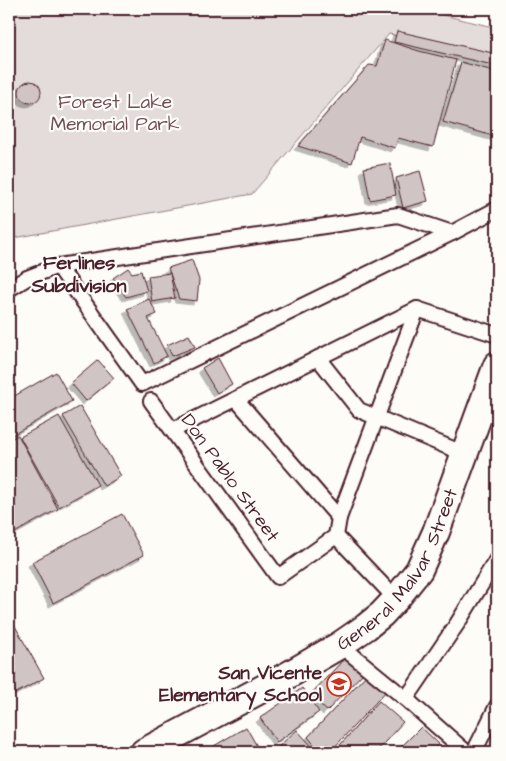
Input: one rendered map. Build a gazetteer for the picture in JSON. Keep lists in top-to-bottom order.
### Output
{
  "streets": {
    "highway": ["General Malvar Street"],
    "street": ["Don Pablo Street"]
  },
  "districts": ["Ferlines Subdivision"],
  "parks": ["Forest Lake Memorial Park"],
  "places": {
    "school or university": ["San Vicente Elementary School"]
  }
}
